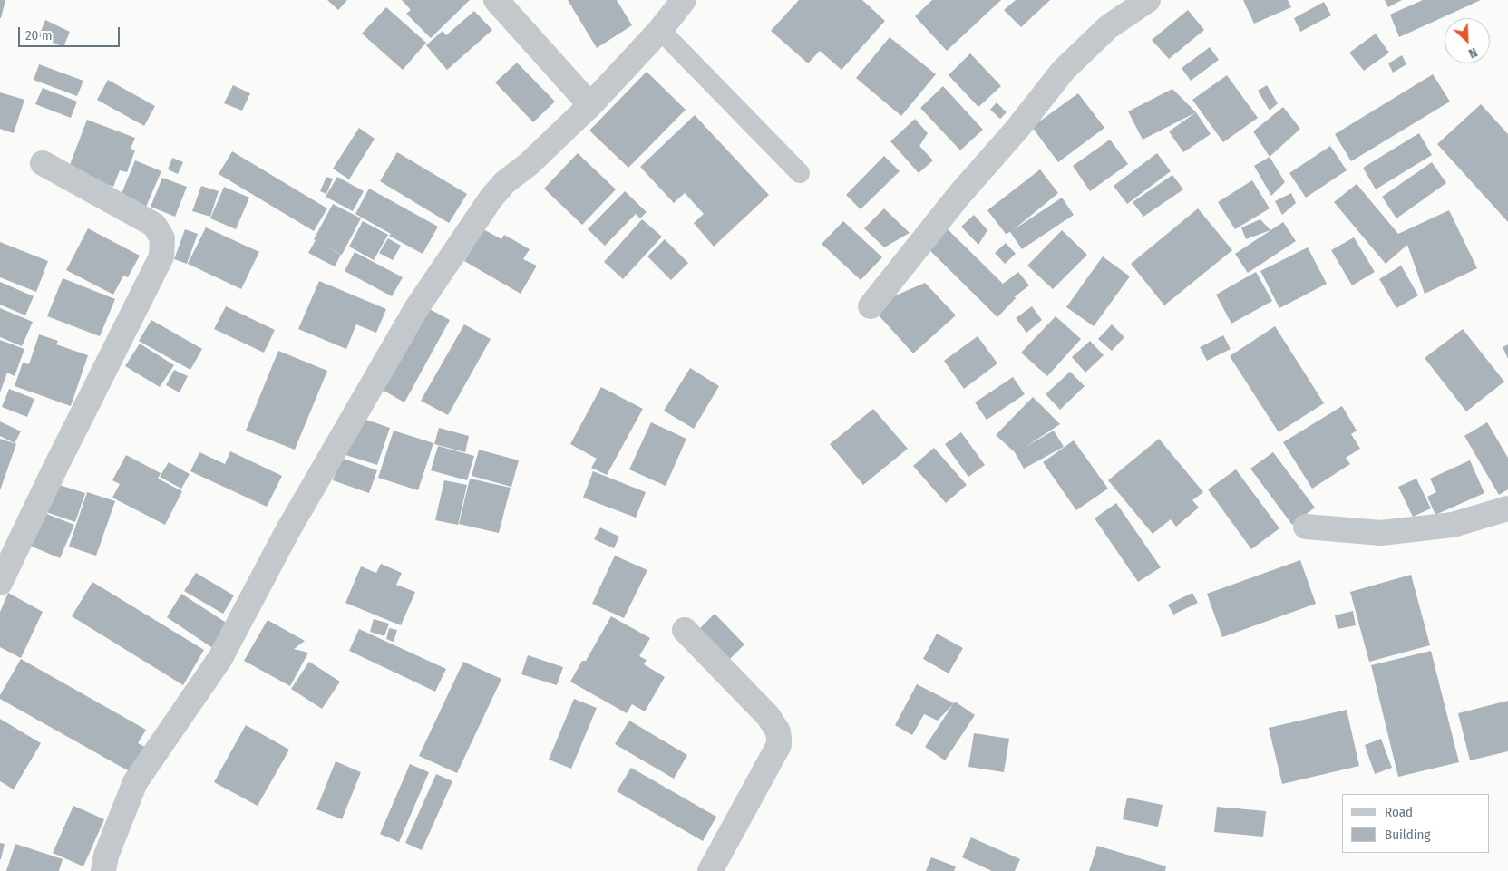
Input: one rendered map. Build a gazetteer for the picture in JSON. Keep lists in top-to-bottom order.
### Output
{
  "legend": ["Road", "Building"],
  "scale_bar": "20 m",
  "north": "bottom right"
}
